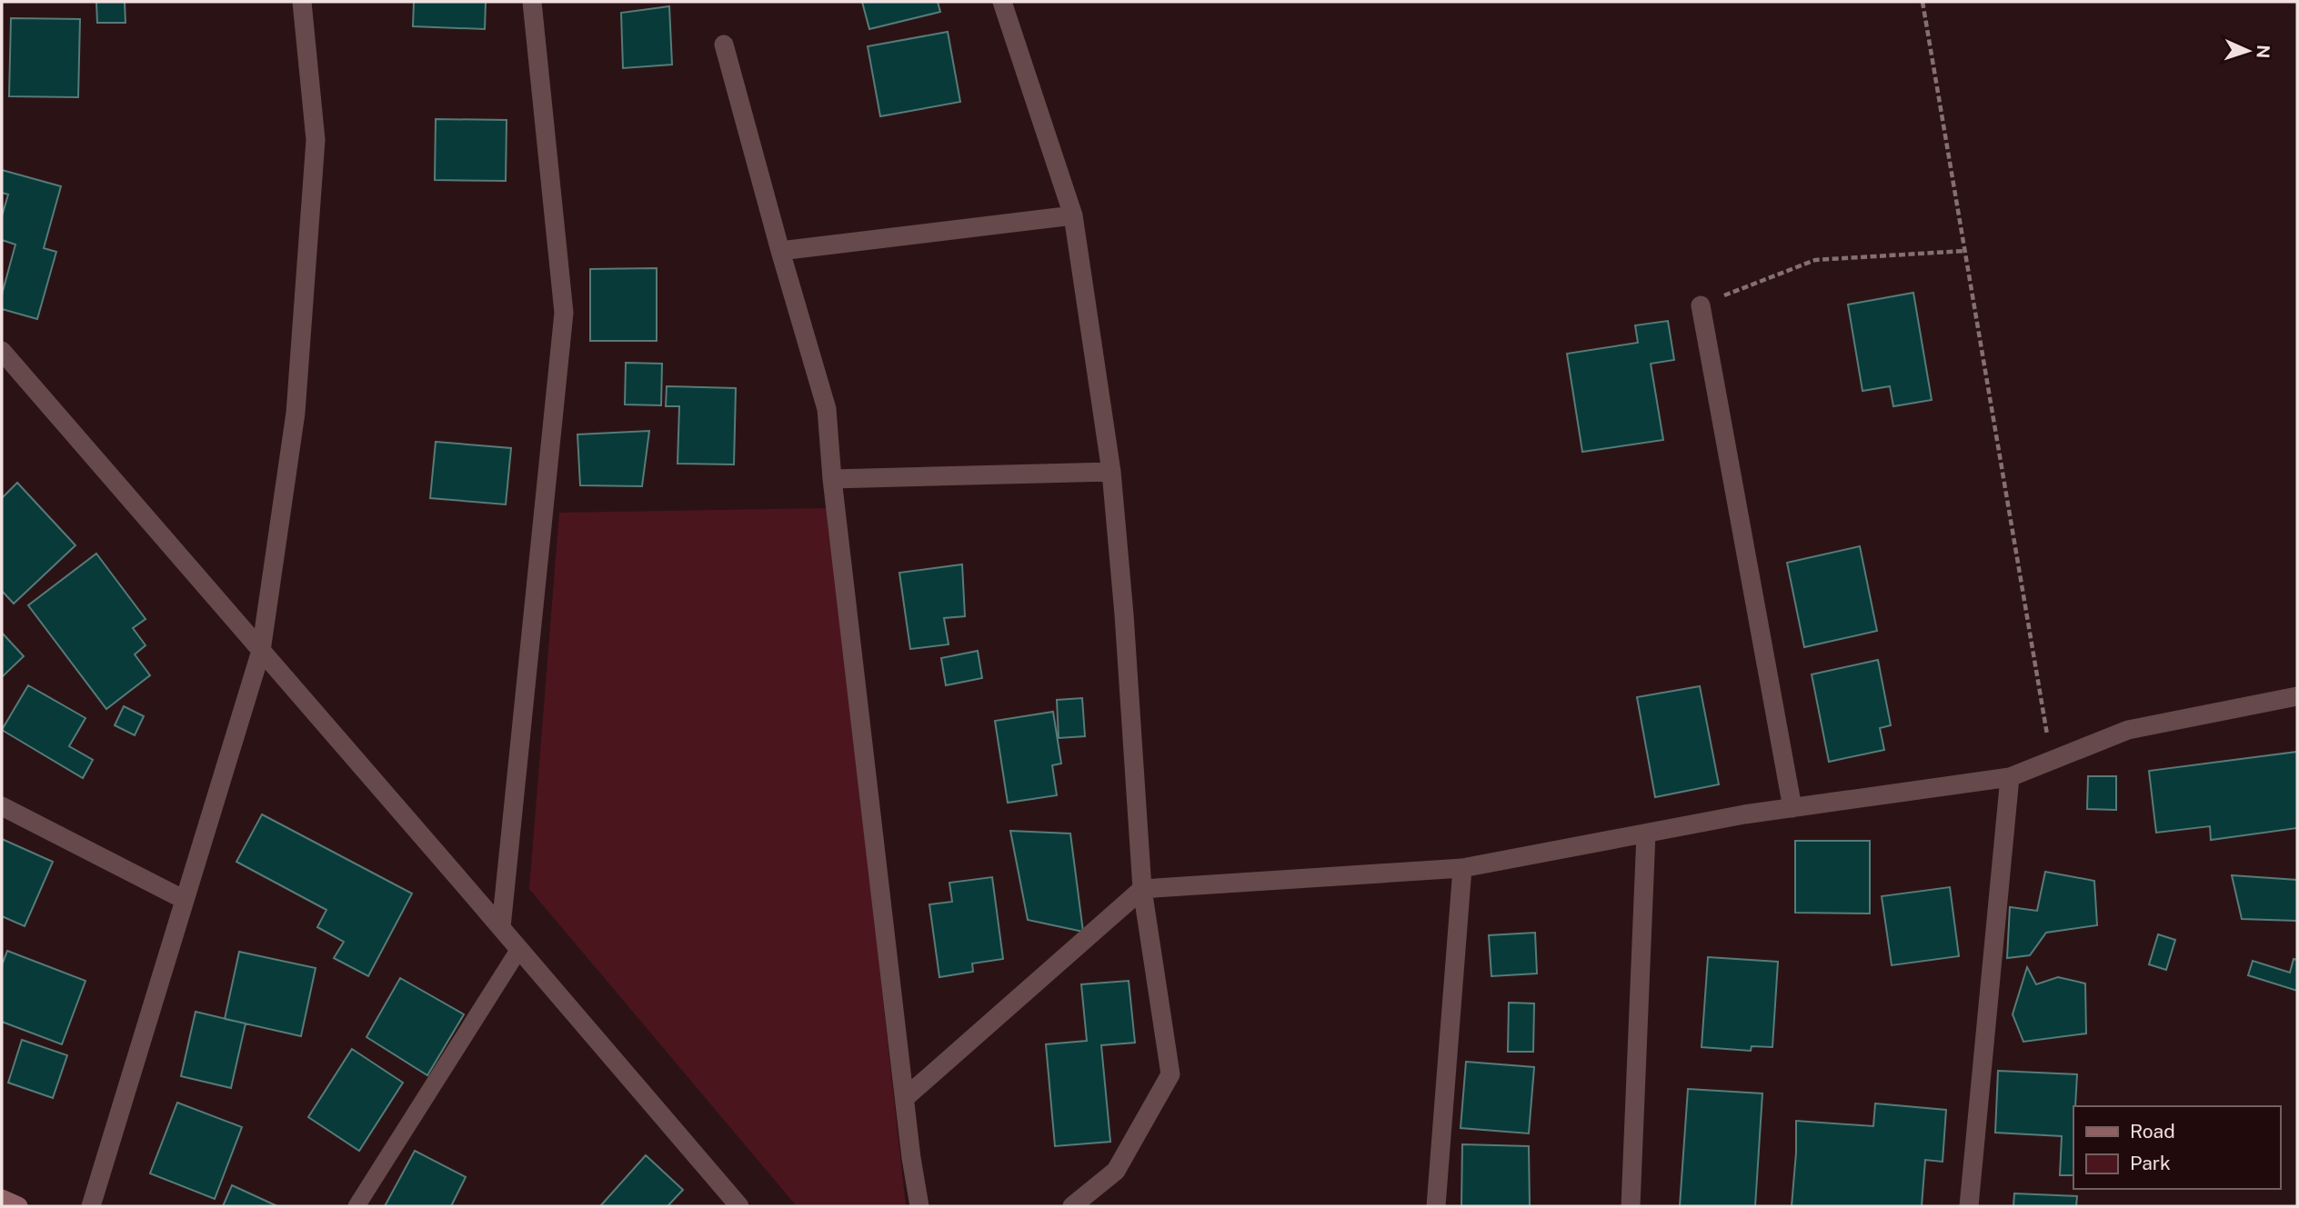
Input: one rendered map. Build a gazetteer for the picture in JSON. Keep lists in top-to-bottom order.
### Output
{
  "legend": ["Road", "Park"],
  "north": "right"
}
